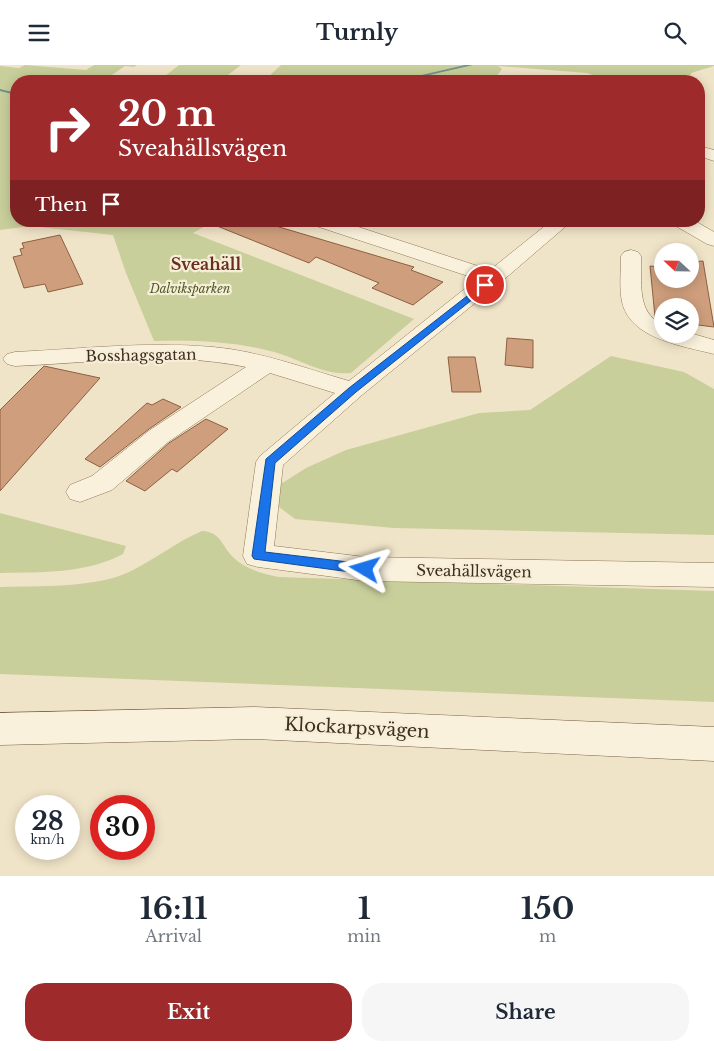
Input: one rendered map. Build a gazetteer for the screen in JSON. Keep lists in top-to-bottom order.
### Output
{
  "streets": {
    "street": ["Bosshagsgatan", "Sveahällsvägen", "Klockarpsvägen"]
  },
  "crossings": [
    ["Bosshagsgatan", "Sveahällsvägen"]
  ],
  "districts": ["Sveahäll"],
  "parks": ["Dalviksparken"],
  "north": "left",
  "page": {
    "header": "Turnly",
    "turn": ["20 m", "Sveahällsvägen"],
    "then": "Then",
    "speed": "28 km/h",
    "limit": "30",
    "eta": [
      "16:11",
      "Arrival",
      "1",
      "min",
      "150",
      "m"
    ],
    "buttons": ["Exit", "Share"]
  }
}
